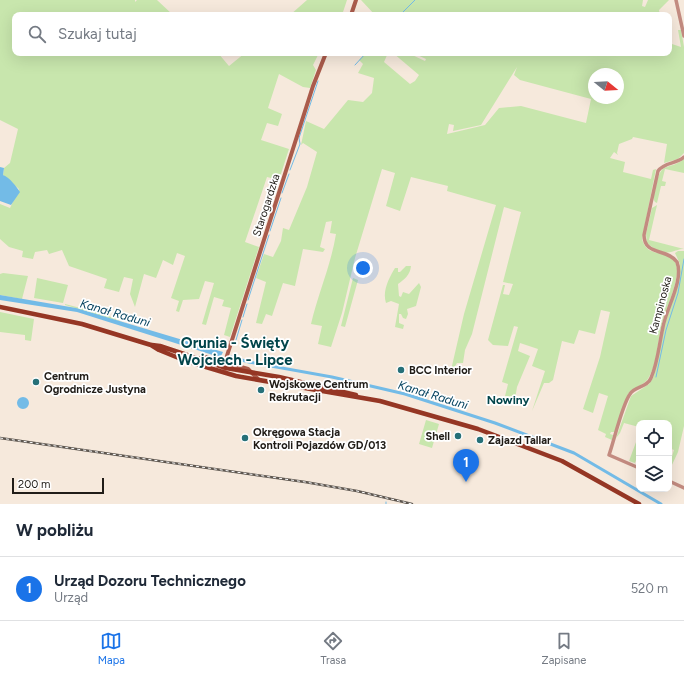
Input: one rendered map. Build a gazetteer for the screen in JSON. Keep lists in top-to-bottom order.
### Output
{
  "streets": {
    "main road": ["Starogardzka"],
    "street": ["Kampinoska"]
  },
  "districts": ["Orunia - Święty Wojciech - Lipce", "Nowiny"],
  "water": ["Kanał Raduni"],
  "places": [
    "BCC Interior",
    "Centrum Ogrodnicze Justyna",
    "Wojskowe Centrum Rekrutacji",
    "Shell",
    "Okręgowa Stacja Kontroli Pojazdów GD/013",
    "Zajazd Tallar"
  ],
  "scale_bar": "200 m",
  "north": "right",
  "page": {
    "search": "Szukaj tutaj",
    "pins": "1",
    "scale": "200 m",
    "heading": "W pobliżu",
    "list": [
      {
        "mark": "1",
        "name": "Urząd Dozoru Technicznego",
        "note": "Urząd",
        "value": "520 m"
      }
    ],
    "nav": ["Mapa", "Trasa", "Zapisane"]
  }
}
